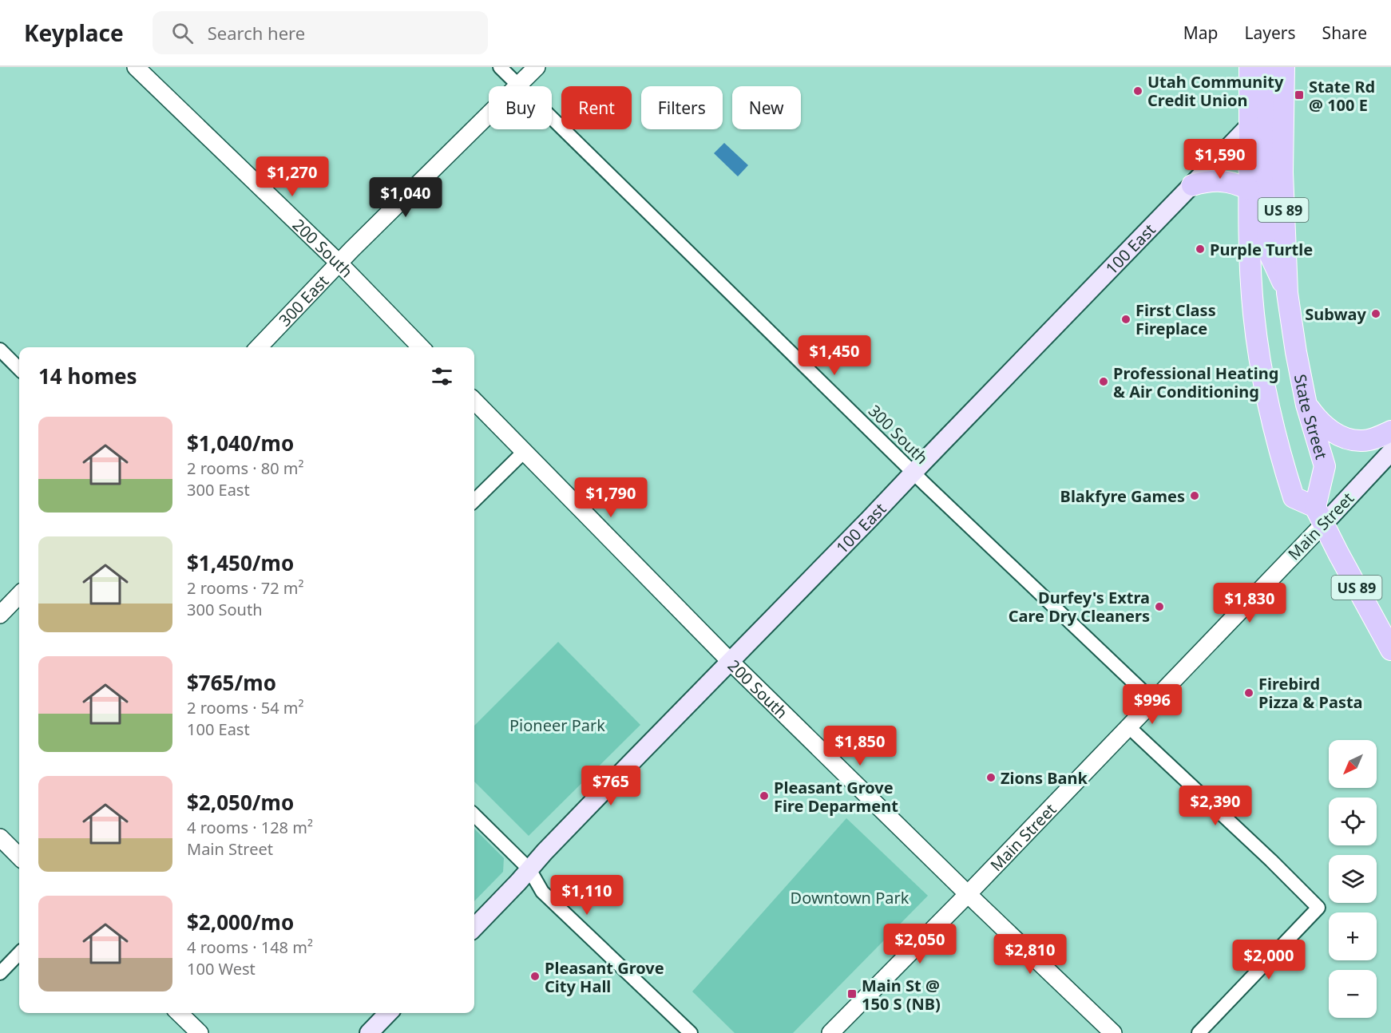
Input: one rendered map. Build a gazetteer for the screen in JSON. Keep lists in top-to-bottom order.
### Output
{
  "streets": {
    "main road": [
      "US 89",
      "100 East",
      "State Street",
      "Main Street"
    ],
    "street": ["200 South", "300 East", "300 South"]
  },
  "crossings": [
    ["US 89", "State Street"],
    ["US 89", "Main Street"],
    ["200 South", "100 East"],
    ["200 South", "300 East"],
    ["200 South", "Main Street"],
    ["100 East", "300 South"],
    ["300 East", "300 South"],
    ["State Street", "Main Street"],
    ["300 South", "Main Street"]
  ],
  "parks": ["Pioneer Park", "Downtown Park"],
  "places": {
    "other": [
      "Utah Community Credit Union",
      "Purple Turtle",
      "Subway",
      "First Class Fireplace",
      "Professional Heating & Air Conditioning",
      "Blakfyre Games",
      "Durfey's Extra Care Dry Cleaners",
      "Firebird Pizza & Pasta",
      "Zions Bank",
      "Pleasant Grove Fire Deparment",
      "Pleasant Grove City Hall"
    ],
    "transit": ["State Rd @ 100 E", "Main St @ 150 S (NB)"]
  },
  "north": "bottom left",
  "page": {
    "header": "Keyplace",
    "search": "Search here",
    "nav": ["Map", "Layers", "Share"],
    "chip": [
      "Buy",
      "Rent",
      "Filters",
      "New"
    ],
    "price": [
      "$1,590",
      "$1,270",
      "$1,040",
      "$1,450",
      "$1,790",
      "$1,830",
      "$996",
      "$1,850",
      "$765",
      "$2,390",
      "$1,110",
      "$2,050",
      "$2,810",
      "$2,000"
    ],
    "heading": "14 homes",
    "list": [
      {
        "name": "$1,040/mo",
        "note": "2 rooms · 80 m² · 300 East"
      },
      {
        "name": "$1,450/mo",
        "note": "2 rooms · 72 m² · 300 South"
      },
      {
        "name": "$765/mo",
        "note": "2 rooms · 54 m² · 100 East"
      },
      {
        "name": "$2,050/mo",
        "note": "4 rooms · 128 m² · Main Street"
      },
      {
        "name": "$2,000/mo",
        "note": "4 rooms · 148 m² · 100 West"
      }
    ],
    "map_buttons": ["+", "−"]
  }
}
